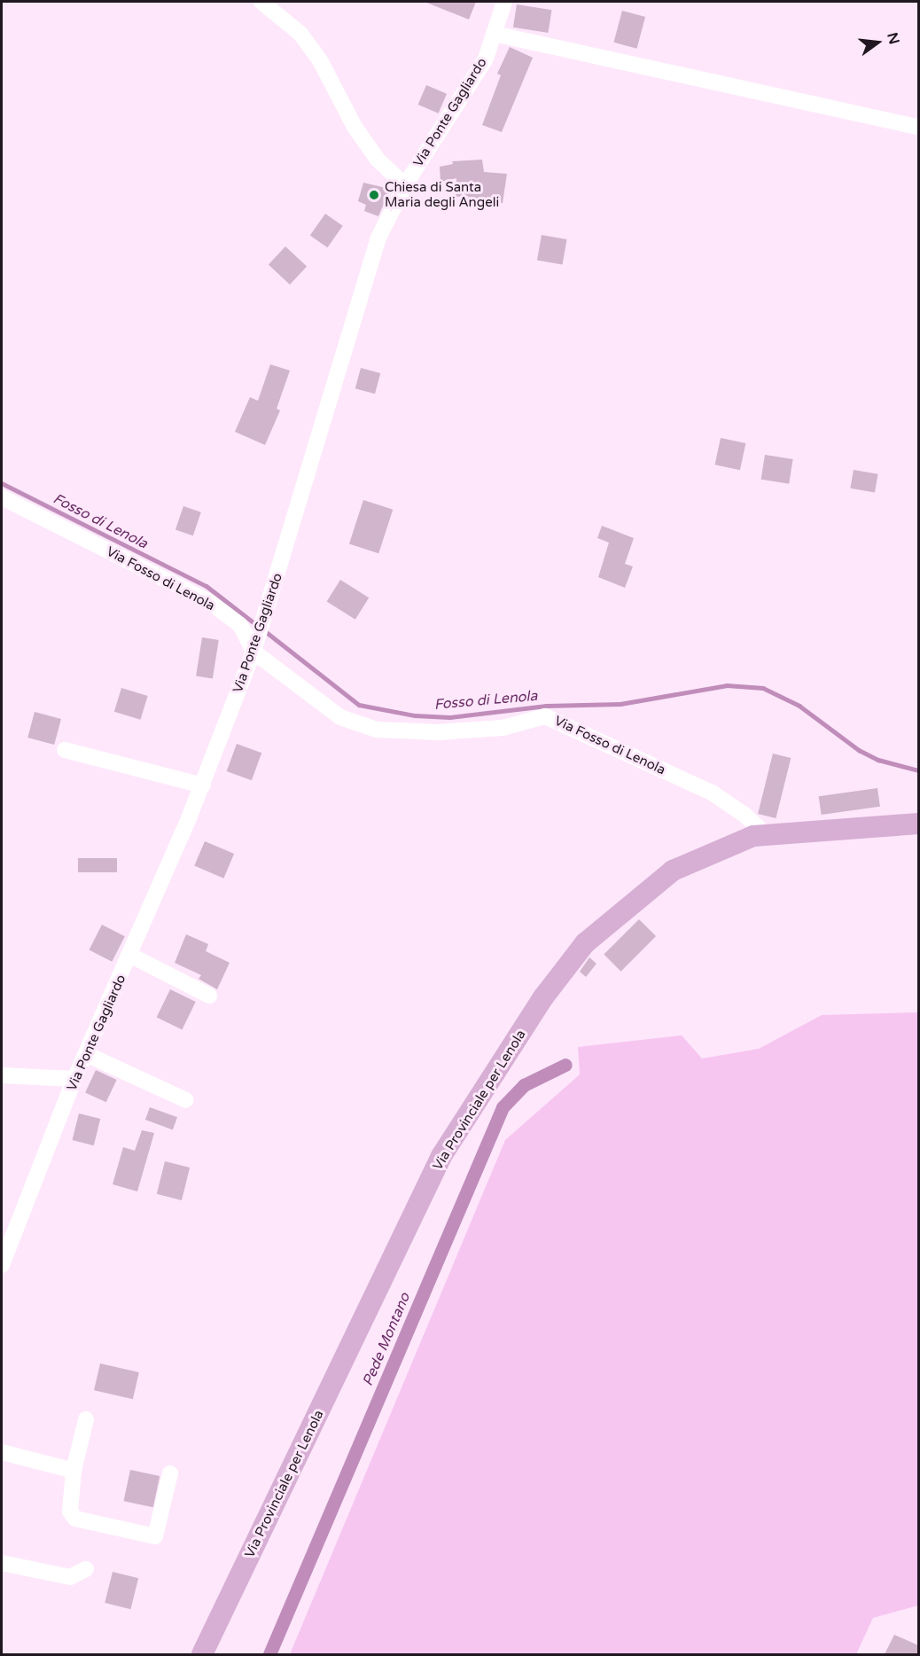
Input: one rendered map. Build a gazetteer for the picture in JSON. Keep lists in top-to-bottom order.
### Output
{
  "streets": {
    "main road": ["Via Provinciale per Lenola"],
    "street": ["Via Ponte Gagliardo", "Via Fosso di Lenola"]
  },
  "crossings": [
    ["Via Ponte Gagliardo", "Via Fosso di Lenola"],
    ["Via Fosso di Lenola", "Via Provinciale per Lenola"]
  ],
  "water": ["Fosso di Lenola", "Pede Montano"],
  "places": ["Chiesa di Santa Maria degli Angeli"],
  "north": "right"
}
